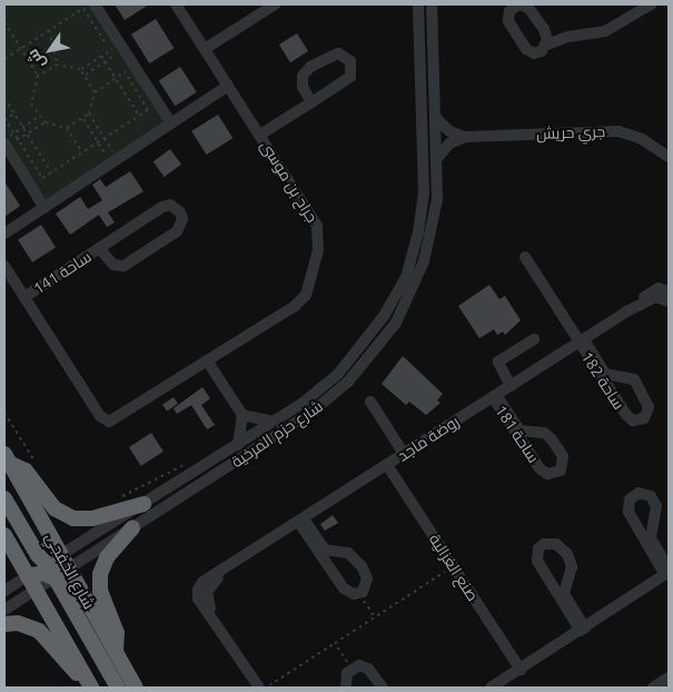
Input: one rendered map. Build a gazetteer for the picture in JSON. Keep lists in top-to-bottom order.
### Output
{
  "streets": {
    "highway": ["شارع الخفجي"],
    "street": [
      "جري حريش",
      "جراح بن موسى",
      "ساحة 141",
      "ساحة 182",
      "شارع حزم المرخية",
      "ساحة 181",
      "روضة ماجد",
      "صنع الغزالية"
    ]
  },
  "crossings": [
    ["جري حريش", "شارع حزم المرخية"],
    ["جراح بن موسى", "ساحة 141"],
    ["ساحة 182", "روضة ماجد"],
    ["شارع حزم المرخية", "شارع الخفجي"],
    ["ساحة 181", "روضة ماجد"],
    ["روضة ماجد", "صنع الغزالية"]
  ],
  "north": "bottom left"
}
